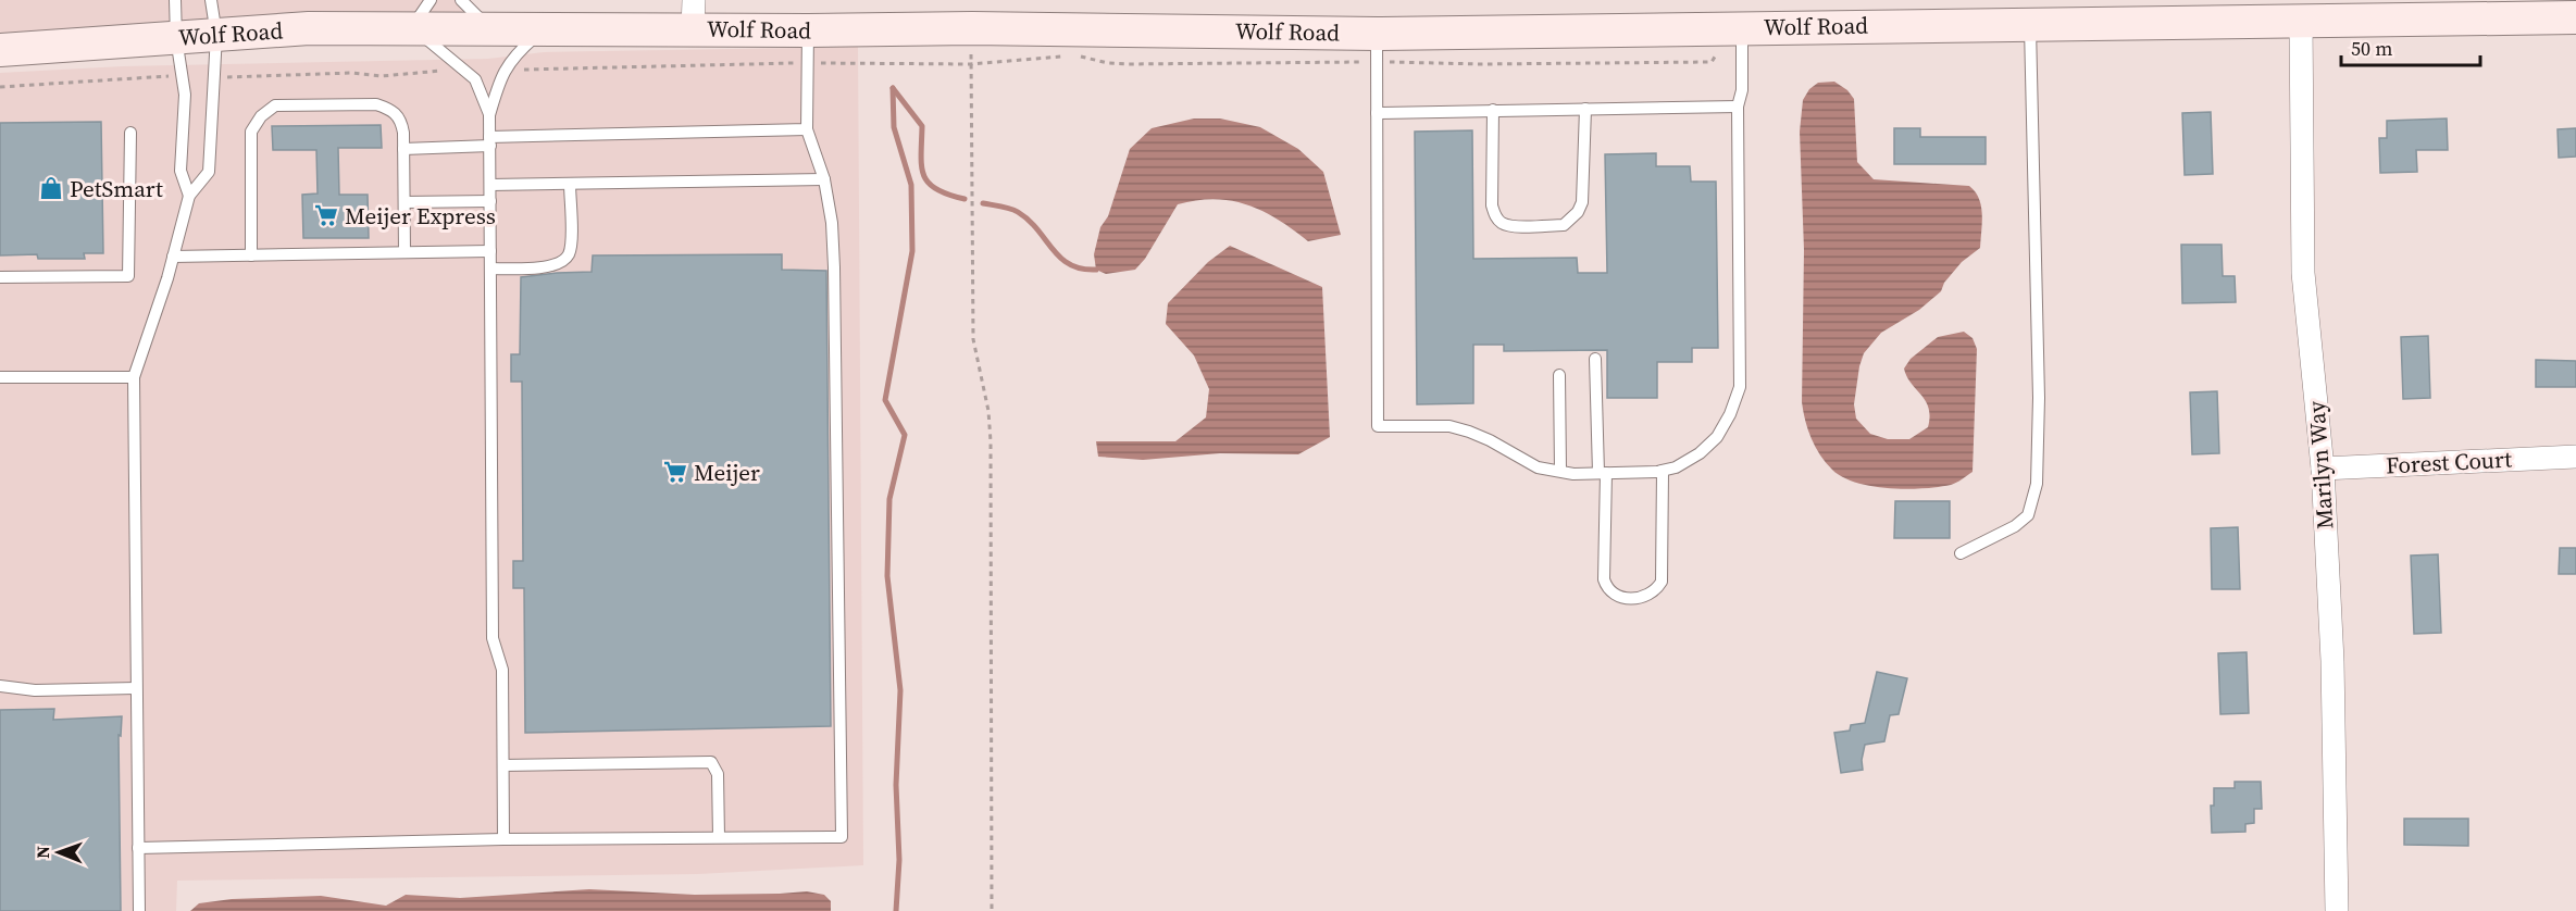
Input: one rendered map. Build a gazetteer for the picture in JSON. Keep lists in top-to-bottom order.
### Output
{
  "streets": {
    "main road": ["Wolf Road"],
    "street": ["Forest Court", "Marilyn Way"]
  },
  "crossings": [
    ["Wolf Road", "Marilyn Way"],
    ["Forest Court", "Marilyn Way"]
  ],
  "places": {
    "shop": ["PetSmart"],
    "supermarket": ["Meijer Express", "Meijer"]
  },
  "scale_bar": "50 m",
  "north": "left"
}
